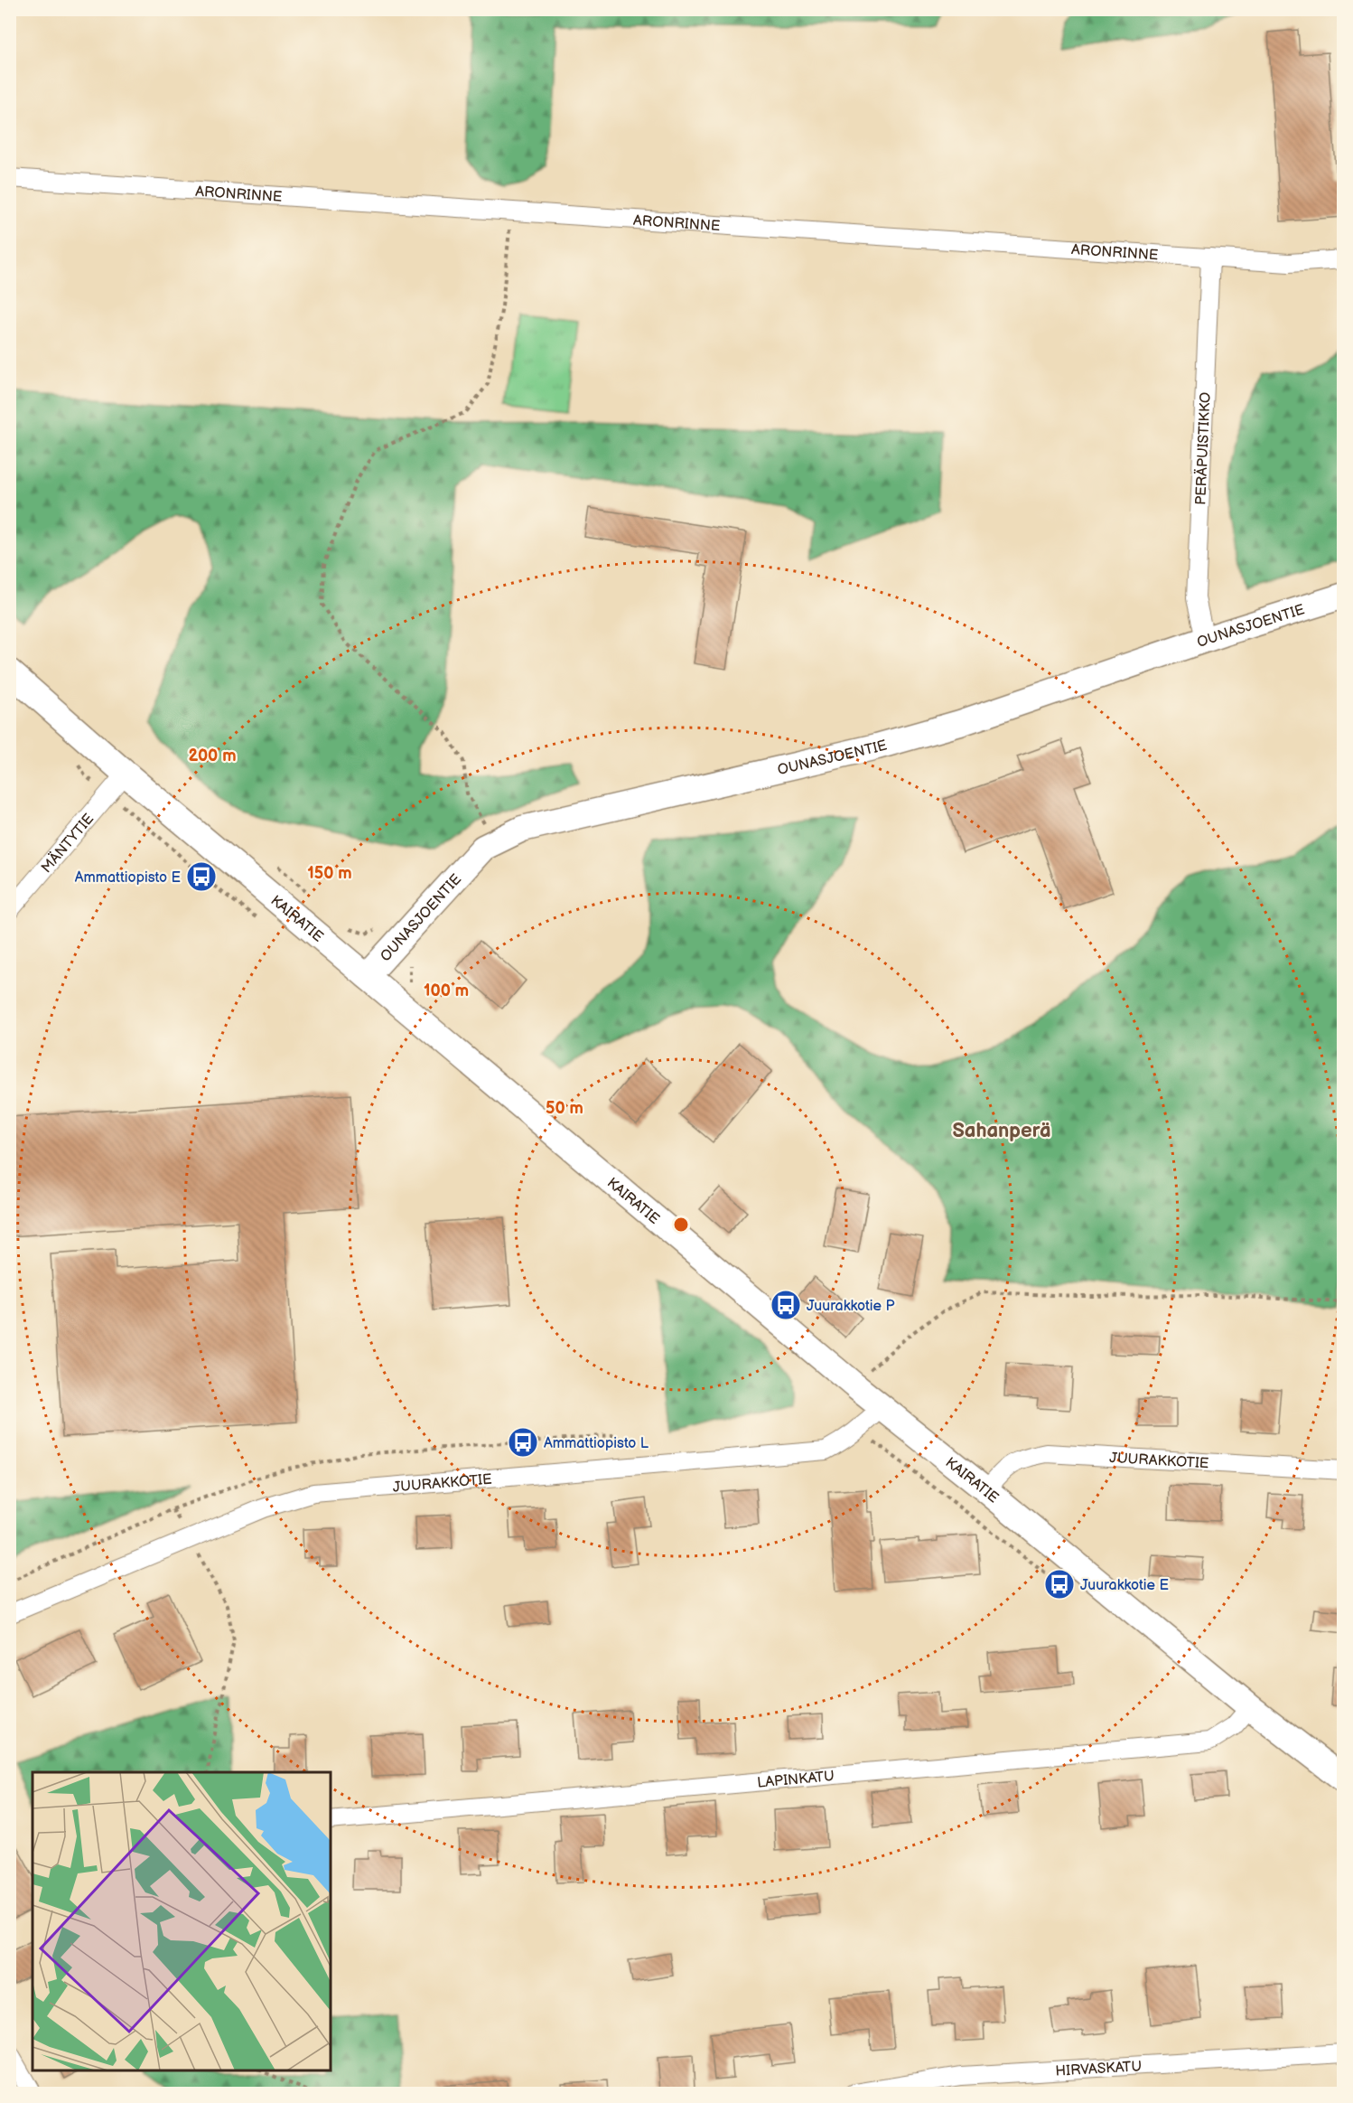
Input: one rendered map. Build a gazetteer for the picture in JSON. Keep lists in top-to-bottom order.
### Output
{
  "streets": {
    "main road": ["OUNASJOENTIE", "KAIRATIE"],
    "street": [
      "ARONRINNE",
      "PERÄPUISTIKKO",
      "MÄNTYTIE",
      "JUURAKKOTIE",
      "LAPINKATU",
      "HIRVASKATU"
    ]
  },
  "crossings": [
    ["ARONRINNE", "PERÄPUISTIKKO"],
    ["PERÄPUISTIKKO", "OUNASJOENTIE"],
    ["OUNASJOENTIE", "KAIRATIE"],
    ["MÄNTYTIE", "KAIRATIE"],
    ["KAIRATIE", "JUURAKKOTIE"],
    ["KAIRATIE", "LAPINKATU"]
  ],
  "districts": ["Sahanperä"],
  "places": {
    "bus stop": [
      "Ammattiopisto E",
      "Juurakkotie P",
      "Ammattiopisto L",
      "Juurakkotie E"
    ]
  },
  "rings": [
    "200 m",
    "150 m",
    "100 m",
    "50 m"
  ]
}
